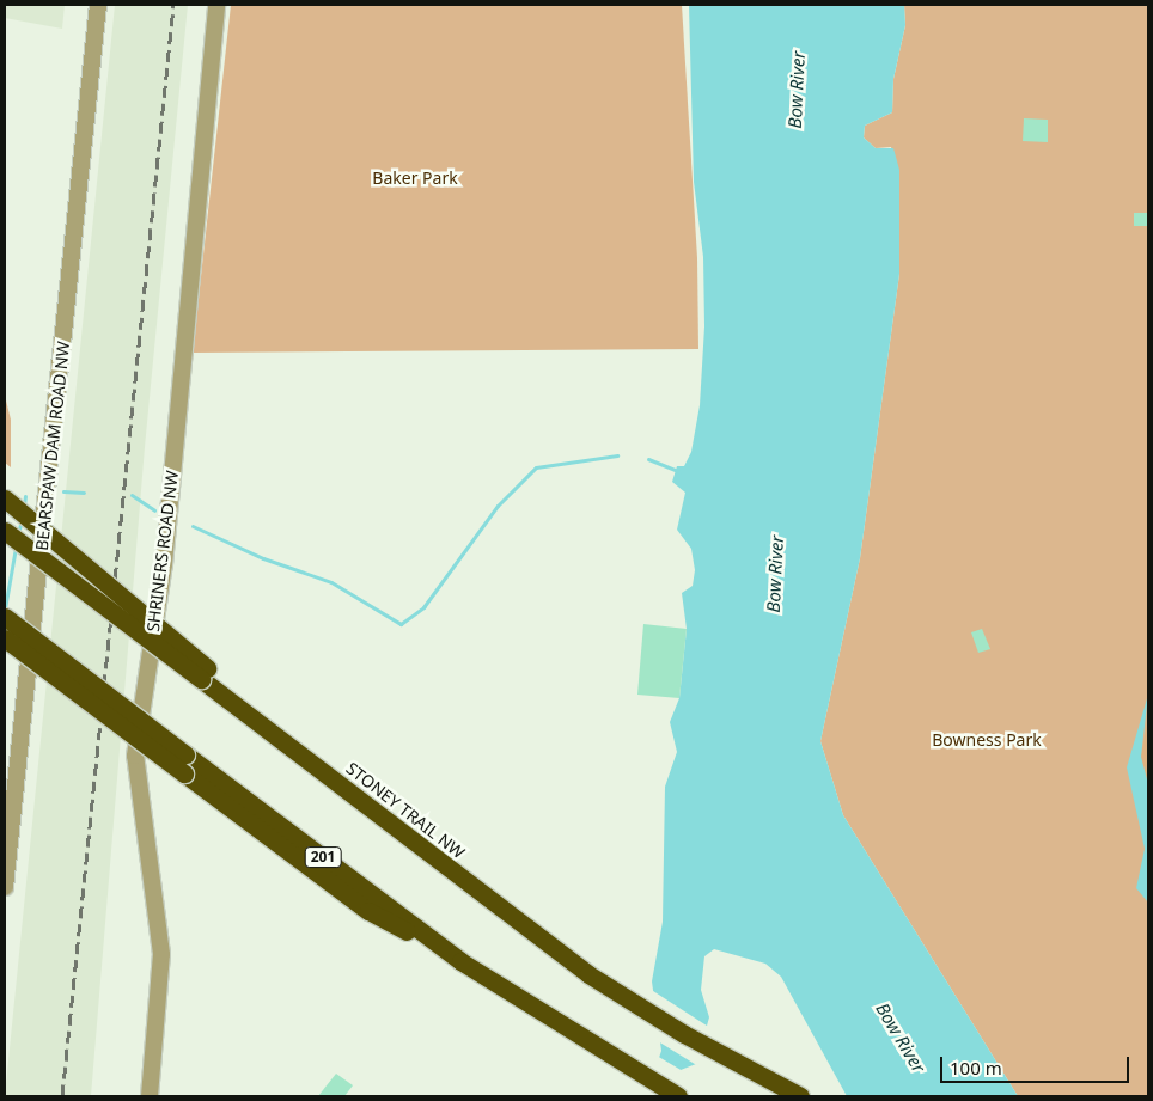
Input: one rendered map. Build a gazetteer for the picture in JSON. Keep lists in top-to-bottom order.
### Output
{
  "streets": {
    "highway": ["STONEY TRAIL NW", "201"],
    "street": ["BEARSPAW DAM ROAD NW", "SHRINERS ROAD NW"]
  },
  "water": ["Bow River"],
  "parks": ["Baker Park", "Bowness Park"],
  "scale_bar": "100 m"
}
